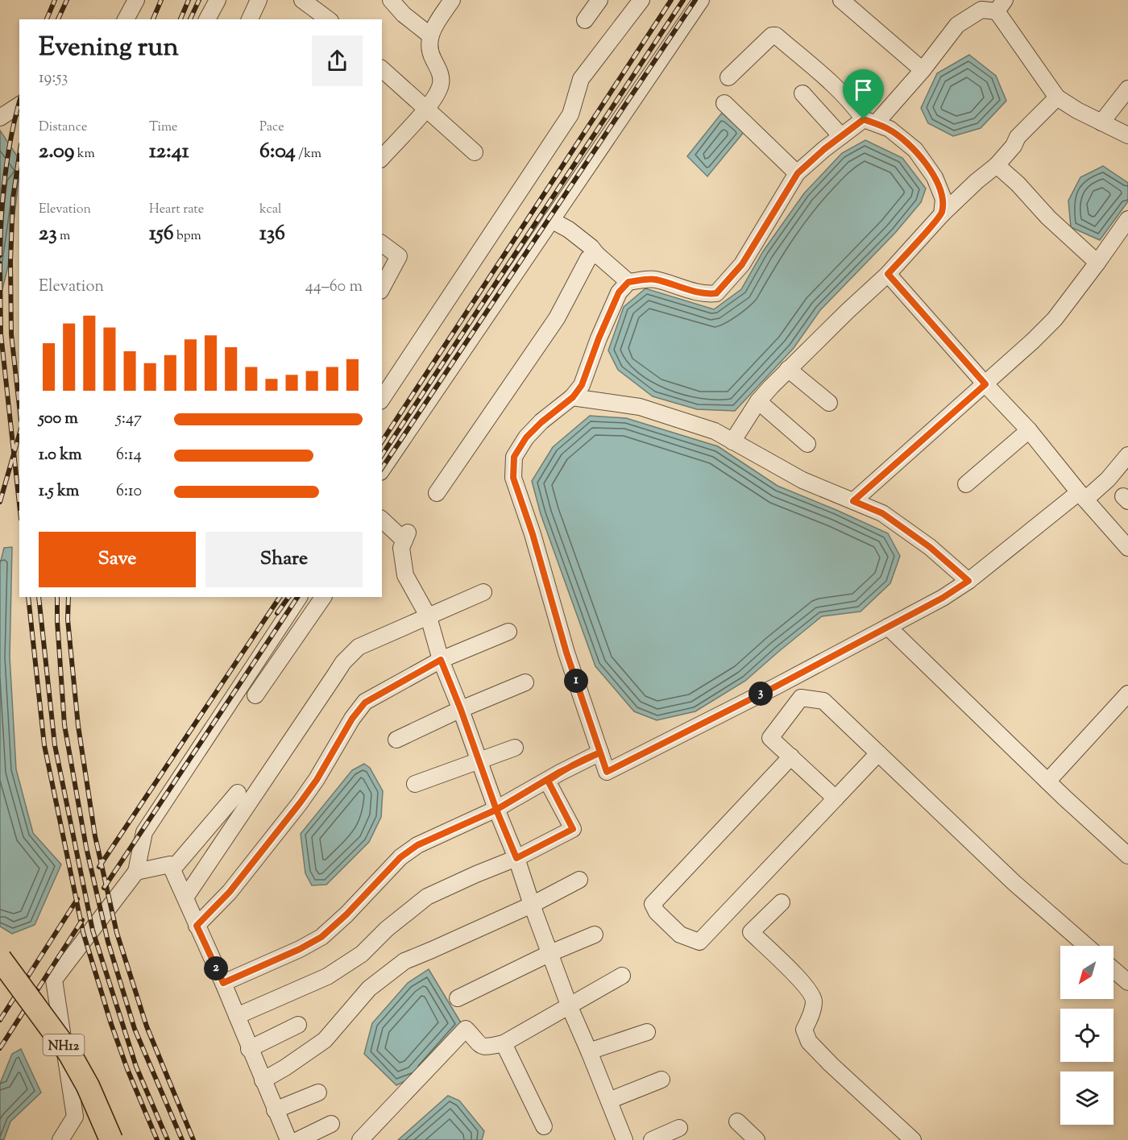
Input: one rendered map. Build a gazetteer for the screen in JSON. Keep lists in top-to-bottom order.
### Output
{
  "streets": {
    "highway": ["NH12"]
  },
  "north": "bottom left",
  "page": {
    "heading": ["Evening run", "19:53"],
    "stats": [
      ["Distance", "2.09 km"],
      ["Time", "12:41"],
      ["Pace", "6:04 /km"],
      ["Elevation", "23 m"],
      ["Heart rate", "156 bpm"],
      ["kcal", "136"]
    ],
    "chart": ["Elevation", "44–60 m"],
    "list": [
      {
        "name": "500 m",
        "note": "5:47"
      },
      {
        "name": "1.0 km",
        "note": "6:14"
      },
      {
        "name": "1.5 km",
        "note": "6:10"
      }
    ],
    "buttons": ["Save", "Share"],
    "pins": ["1", "3", "2"]
  }
}
